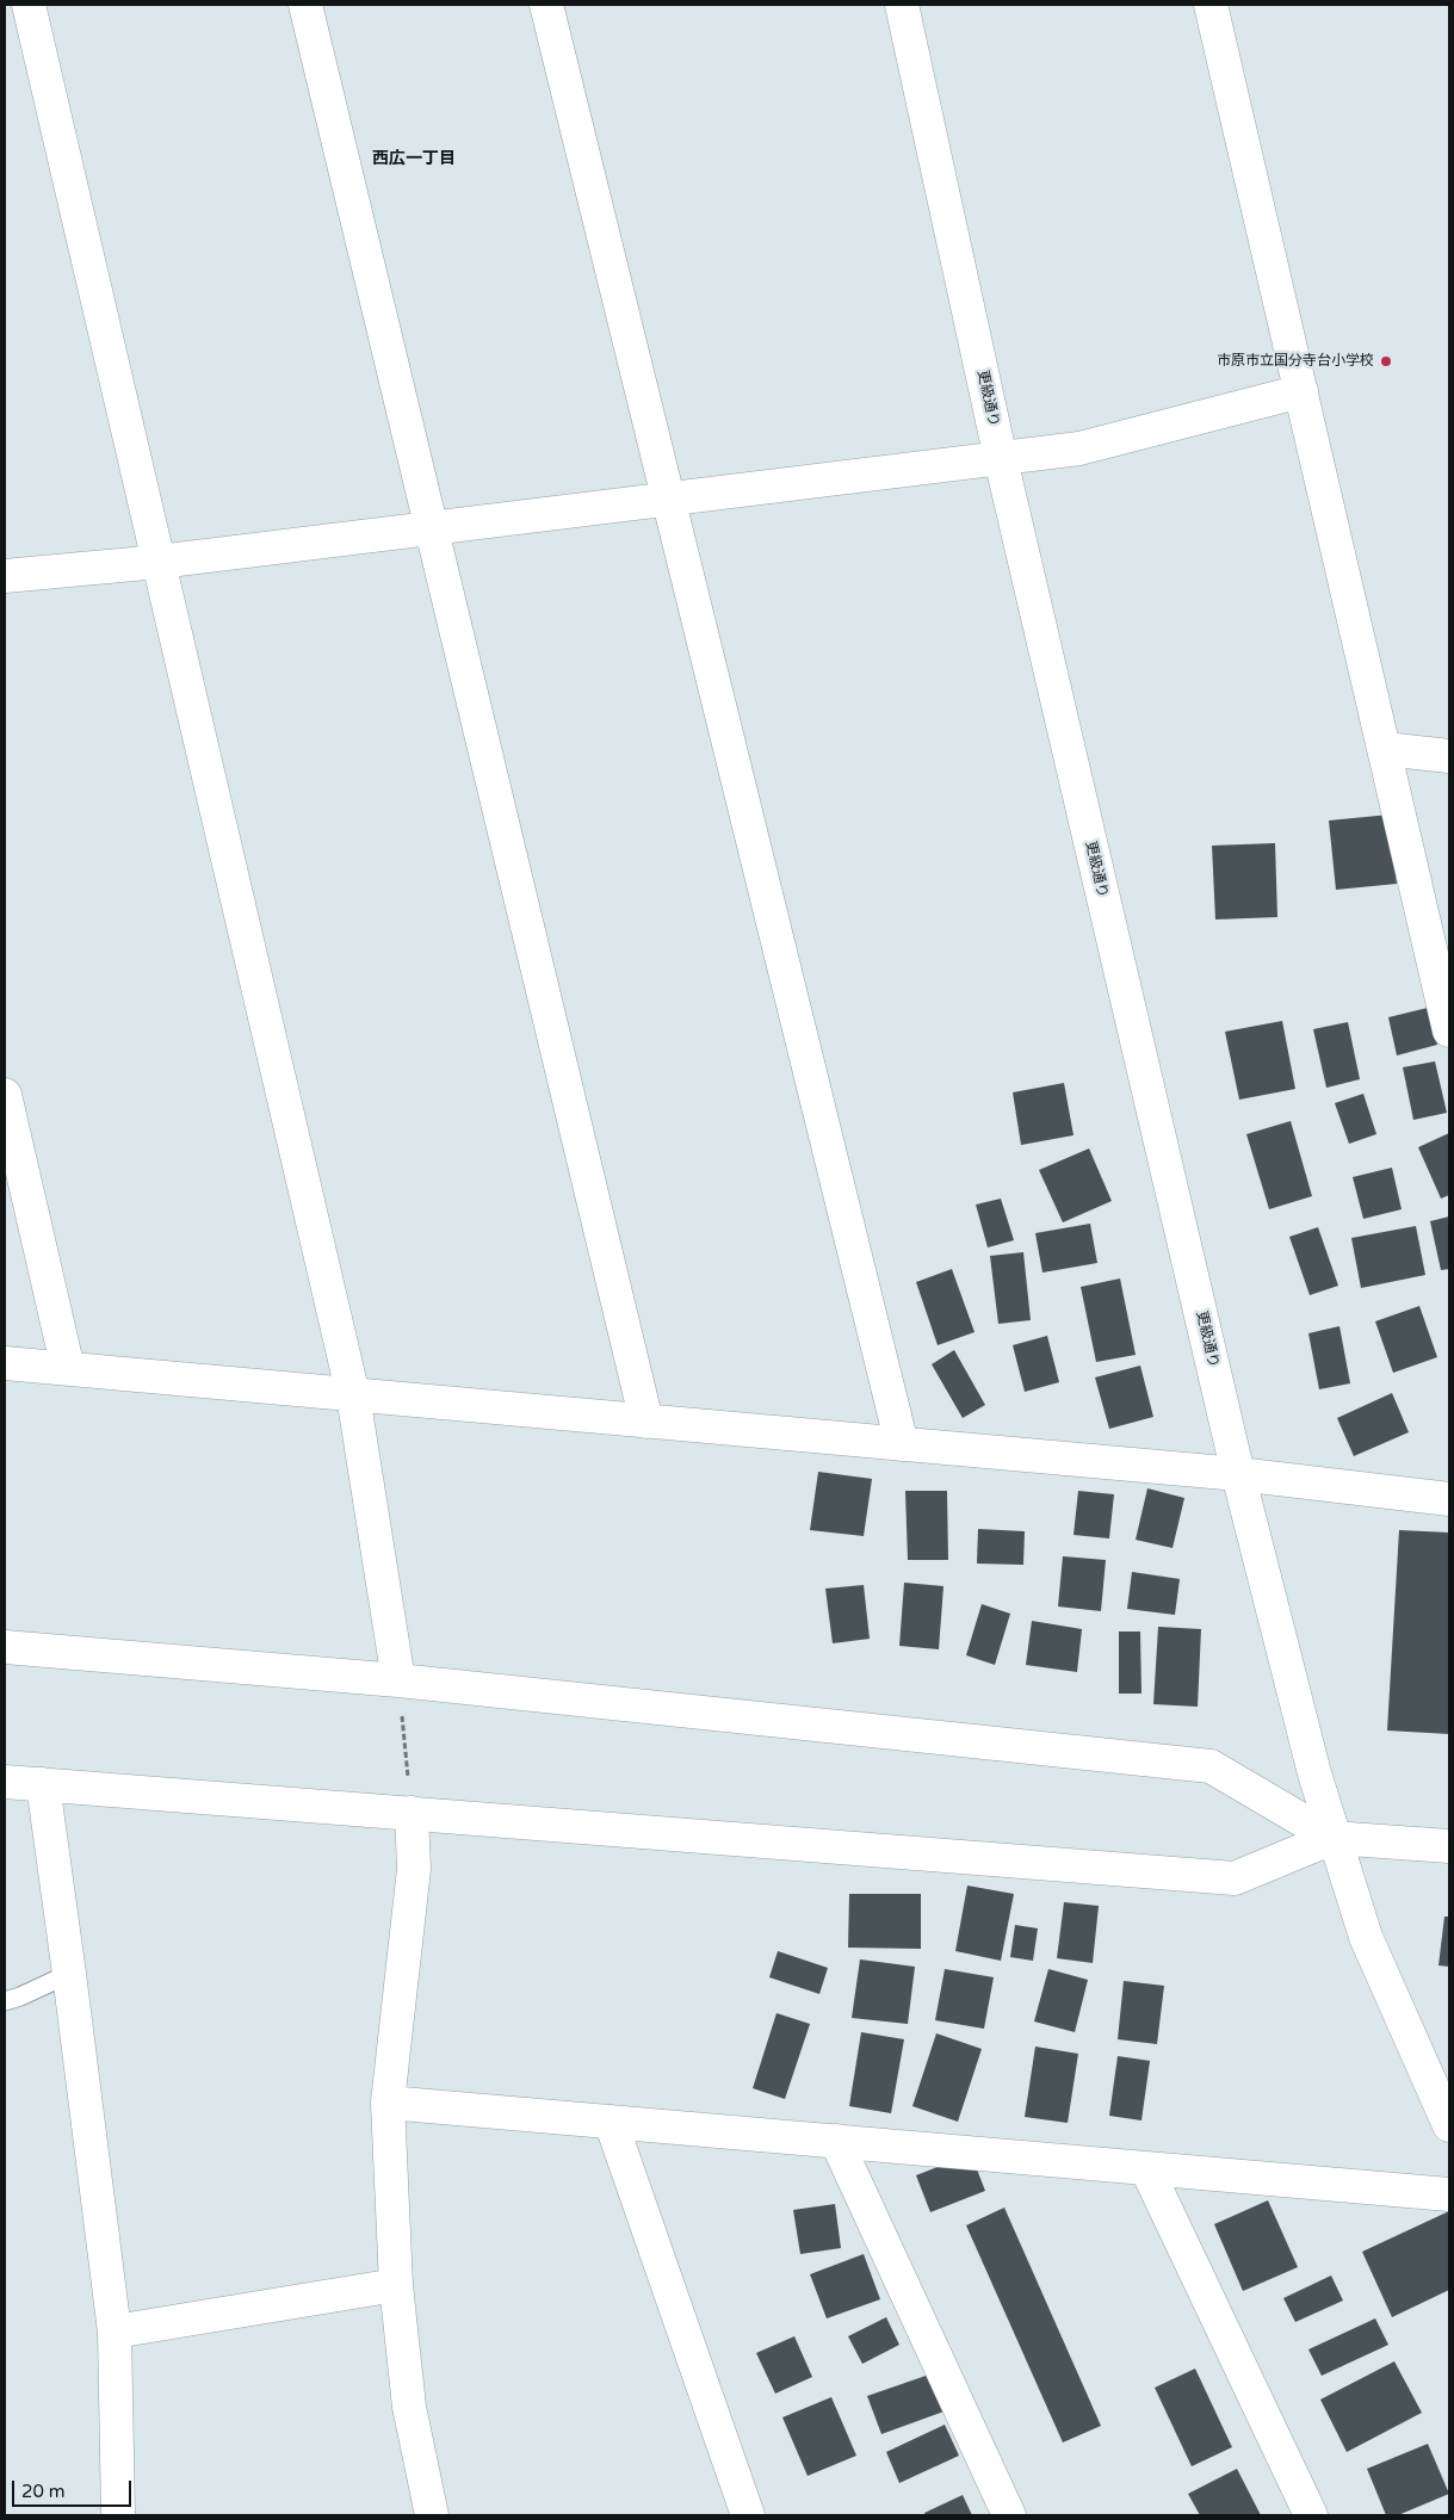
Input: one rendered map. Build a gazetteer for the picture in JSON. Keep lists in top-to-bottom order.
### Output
{
  "streets": {
    "street": ["更級通り"]
  },
  "districts": ["西広一丁目"],
  "places": ["市原市立国分寺台小学校"],
  "scale_bar": "20 m"
}
